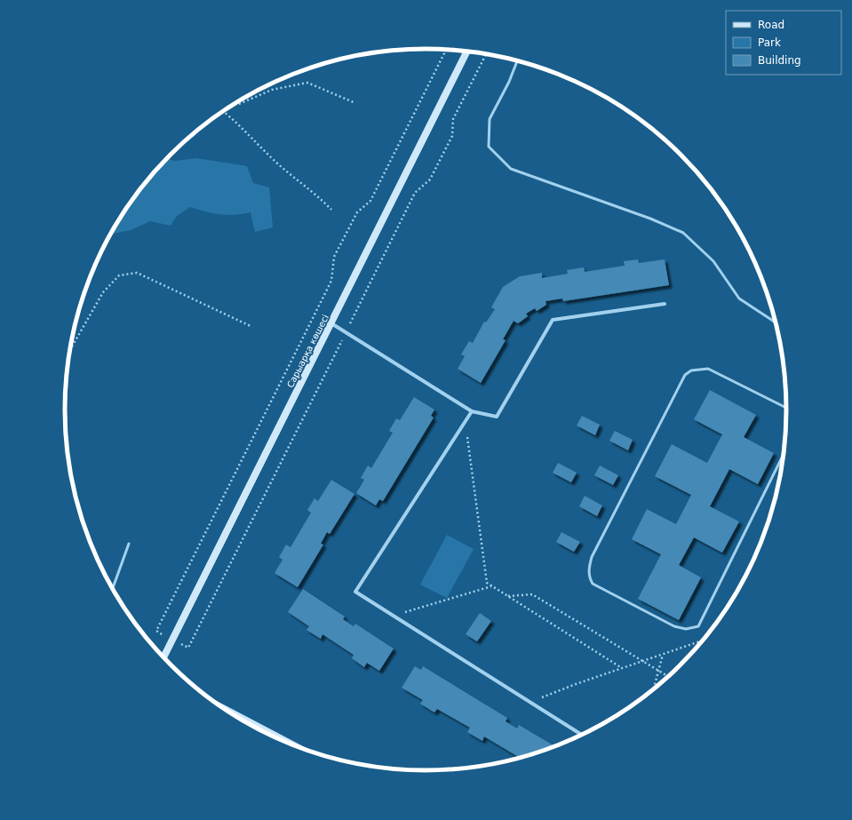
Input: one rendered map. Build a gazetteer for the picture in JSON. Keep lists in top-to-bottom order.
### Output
{
  "streets": {
    "street": ["Сарыарқа көшесі"]
  },
  "legend": ["Road", "Park", "Building"]
}
